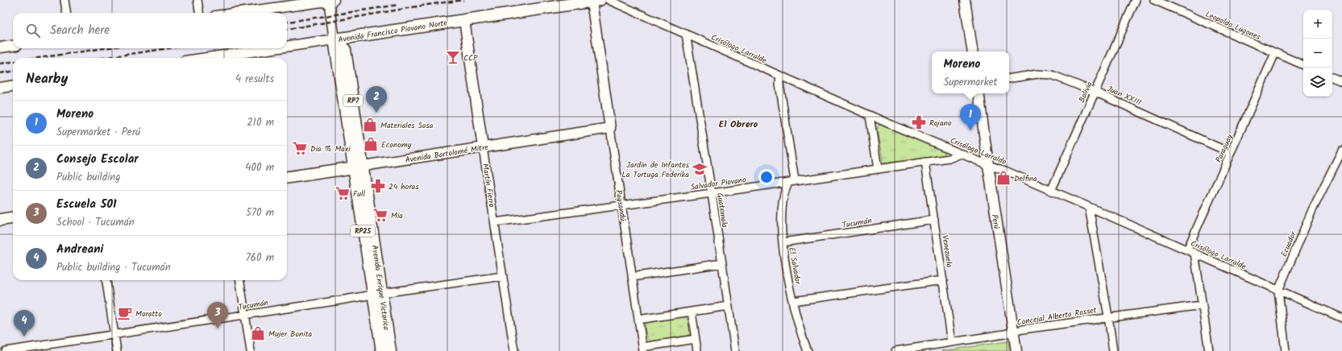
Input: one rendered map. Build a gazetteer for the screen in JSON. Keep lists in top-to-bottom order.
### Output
{
  "streets": {
    "main road": [
      "Avenida Francisco Piovano Norte",
      "RP7",
      "Avenida Bartolomé Mitre",
      "RP25",
      "Avenida Enrique Victorica"
    ],
    "street": [
      "Leopoldo Lugones",
      "Crisólogo Larralde",
      "Bolivia",
      "Juan XXIII",
      "Paraguay",
      "Salvador Piovano",
      "Martín Fierro",
      "Paysandú",
      "Guatemala",
      "Perú",
      "Tucumán",
      "Ecuador",
      "Venezuela",
      "El Salvador",
      "Concejal Alberto Rosset"
    ]
  },
  "crossings": [
    ["Leopoldo Lugones", "Paraguay"],
    ["Avenida Francisco Piovano Norte", "RP7"],
    ["Avenida Francisco Piovano Norte", "Martín Fierro"],
    ["Avenida Francisco Piovano Norte", "Paysandú"],
    ["Crisólogo Larralde", "Bolivia"],
    ["Crisólogo Larralde", "Paraguay"],
    ["Crisólogo Larralde", "Salvador Piovano"],
    ["Crisólogo Larralde", "Guatemala"],
    ["Crisólogo Larralde", "Perú"],
    ["Crisólogo Larralde", "Ecuador"],
    ["Crisólogo Larralde", "El Salvador"],
    ["Bolivia", "Juan XXIII"],
    ["Juan XXIII", "Paraguay"],
    ["RP7", "Avenida Bartolomé Mitre"],
    ["RP7", "Avenida Enrique Victorica"],
    ["Avenida Bartolomé Mitre", "Martín Fierro"],
    ["Avenida Bartolomé Mitre", "Paysandú"],
    ["Avenida Bartolomé Mitre", "Avenida Enrique Victorica"],
    ["Salvador Piovano", "Martín Fierro"],
    ["Salvador Piovano", "Paysandú"],
    ["Salvador Piovano", "Guatemala"],
    ["Salvador Piovano", "Venezuela"],
    ["Salvador Piovano", "El Salvador"],
    ["Martín Fierro", "Tucumán"],
    ["Perú", "Concejal Alberto Rosset"],
    ["Tucumán", "Venezuela"],
    ["Tucumán", "El Salvador"],
    ["Tucumán", "Avenida Enrique Victorica"],
    ["Venezuela", "Concejal Alberto Rosset"]
  ],
  "districts": ["El Obrero"],
  "places": {
    "bar": ["CCP"],
    "pharmacy": ["Rojano", "24 horas"],
    "shop": [
      "Materiales Sosa",
      "Economy",
      "Delfina",
      "Mujer Bonita"
    ],
    "supermarket": ["Dia % Maxi", "Full", "Mia"],
    "school or university": ["Jardín de Infantes La Tortuga Federika"],
    "cafe": ["Moratto"]
  },
  "page": {
    "map_buttons": ["+", "−"],
    "search": "Search here",
    "popup": ["Moreno", "Supermarket"],
    "heading": ["Nearby", "4 results"],
    "pins": [
      "2",
      "1",
      "3",
      "4"
    ],
    "list": [
      {
        "mark": "1",
        "name": "Moreno",
        "note": "Supermarket · Perú",
        "value": "210 m"
      },
      {
        "mark": "2",
        "name": "Consejo Escolar",
        "note": "Public building",
        "value": "400 m"
      },
      {
        "mark": "3",
        "name": "Escuela 501",
        "note": "School · Tucumán",
        "value": "570 m"
      },
      {
        "mark": "4",
        "name": "Andreani",
        "note": "Public building · Tucumán",
        "value": "760 m"
      }
    ]
  }
}
